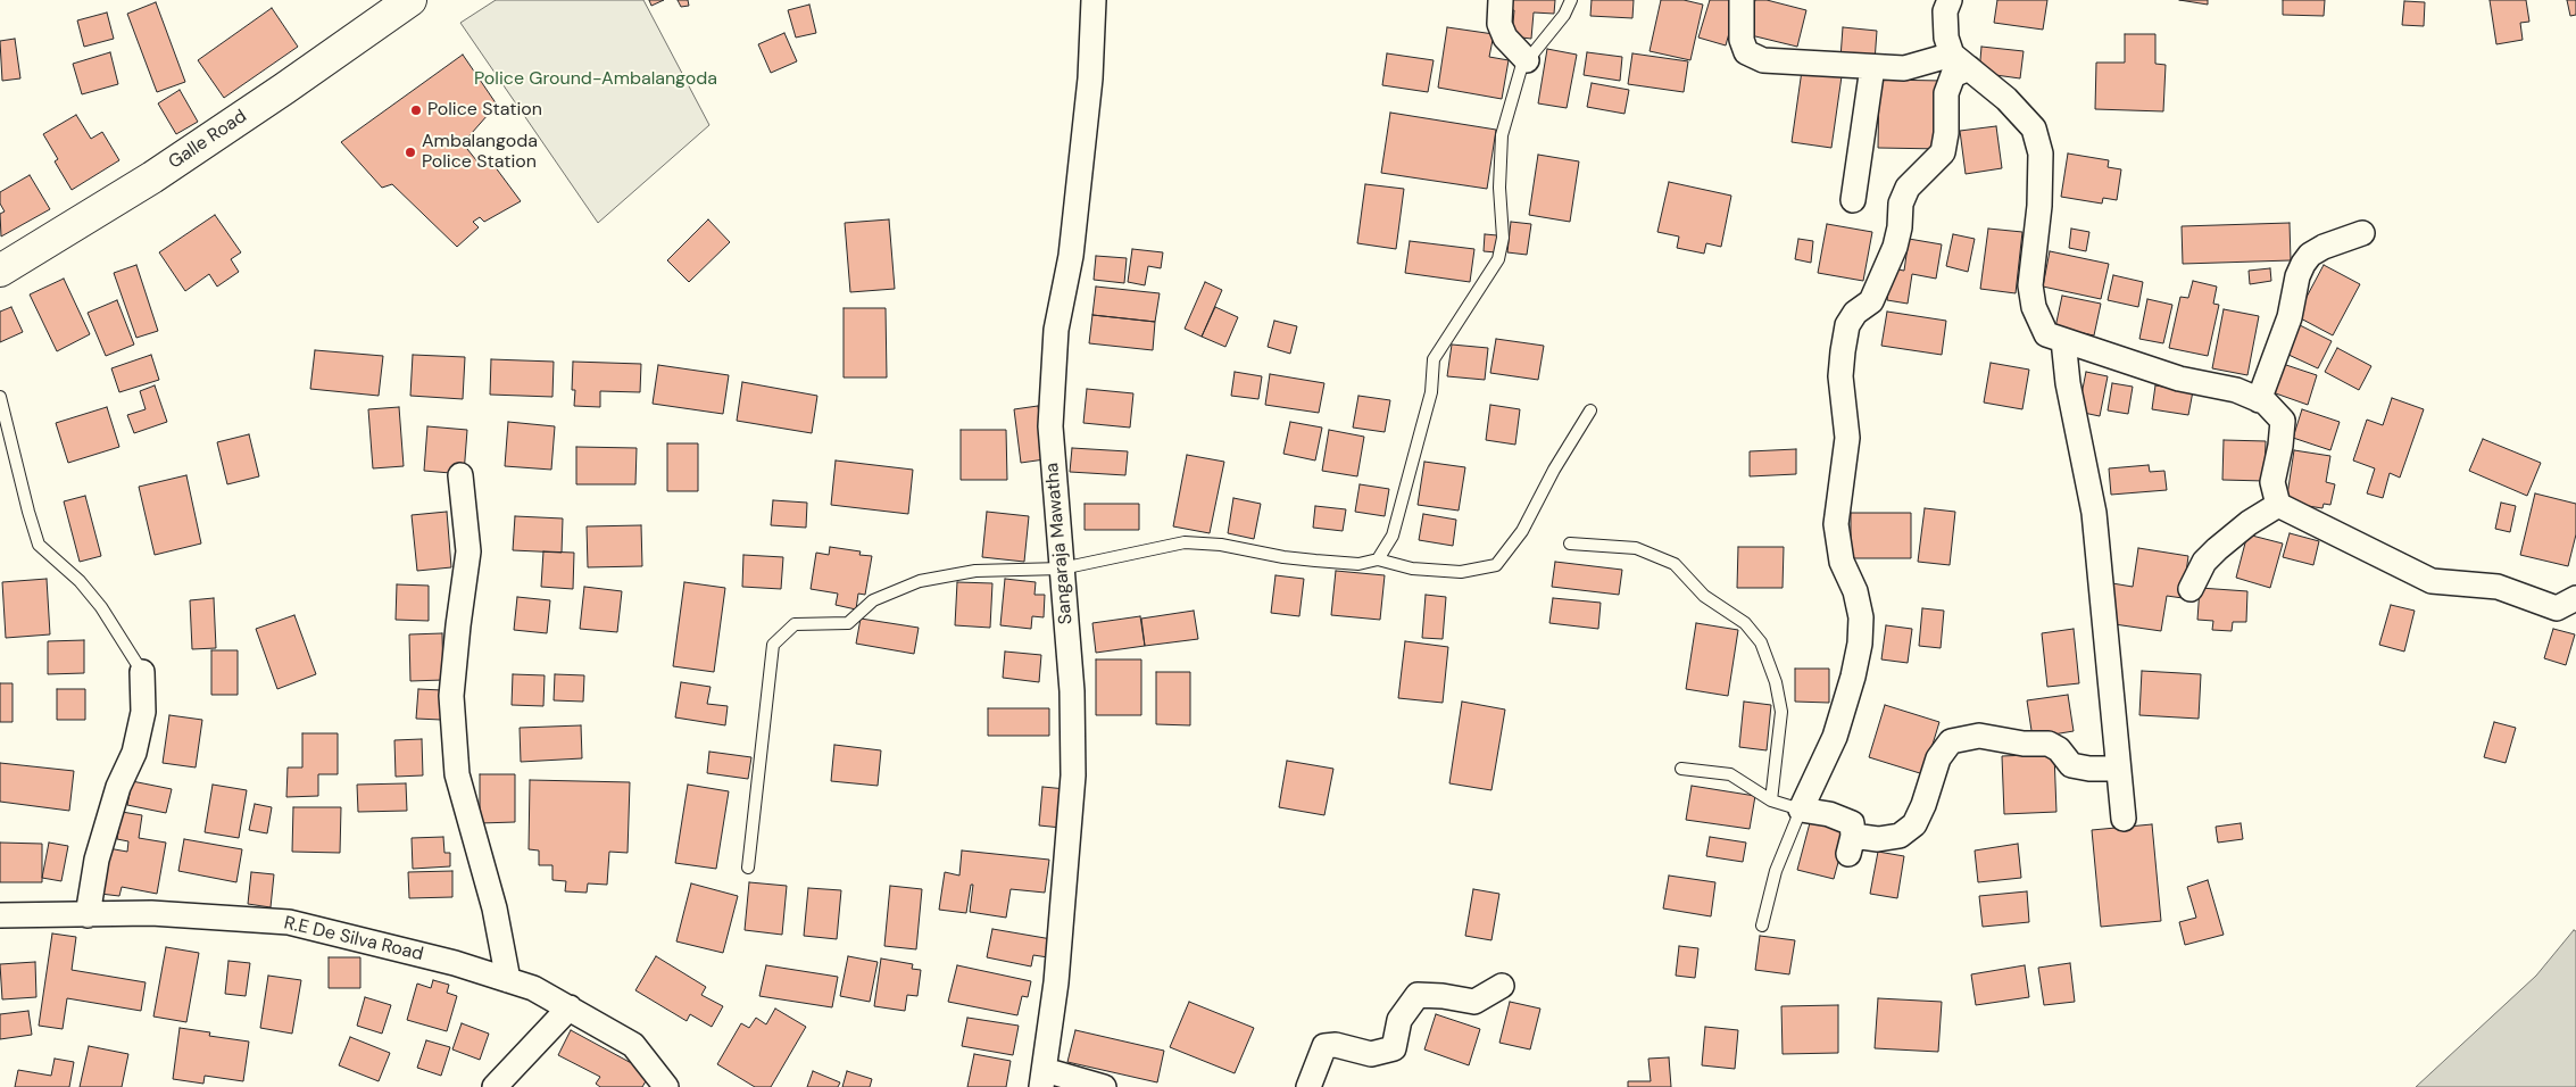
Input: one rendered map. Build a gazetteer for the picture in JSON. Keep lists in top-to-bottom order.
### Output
{
  "streets": {
    "highway": ["Galle Road"],
    "street": ["Sangaraja Mawatha", "R.E De Silva Road"]
  },
  "parks": ["Police Ground-Ambalangoda"],
  "places": ["Police Station", "Ambalangoda Police Station"]
}
